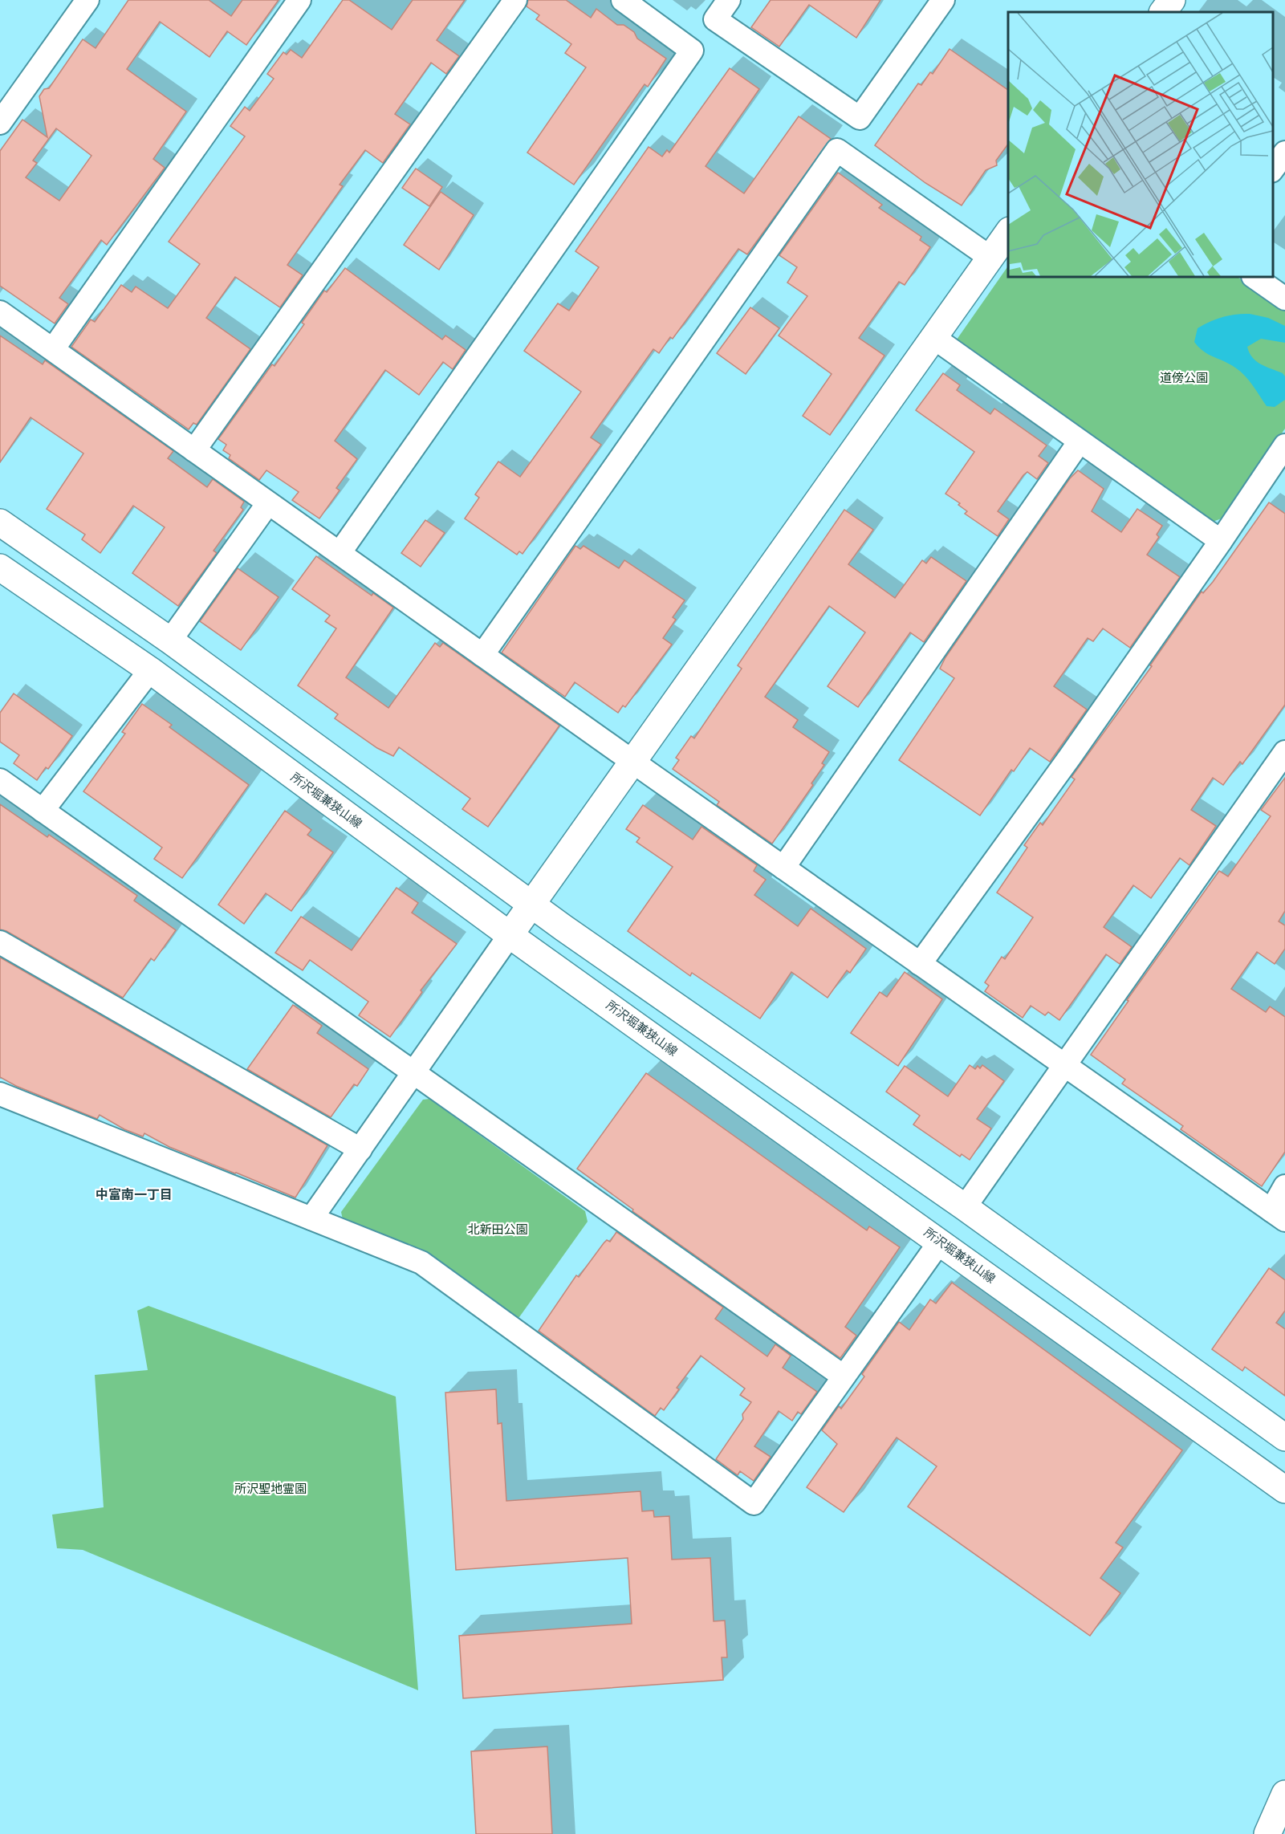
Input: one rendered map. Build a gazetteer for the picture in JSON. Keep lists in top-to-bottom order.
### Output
{
  "streets": {
    "main road": ["所沢堀兼狭山線"]
  },
  "districts": ["中富南一丁目"],
  "parks": ["道傍公園", "北新田公園", "所沢聖地霊園"]
}
